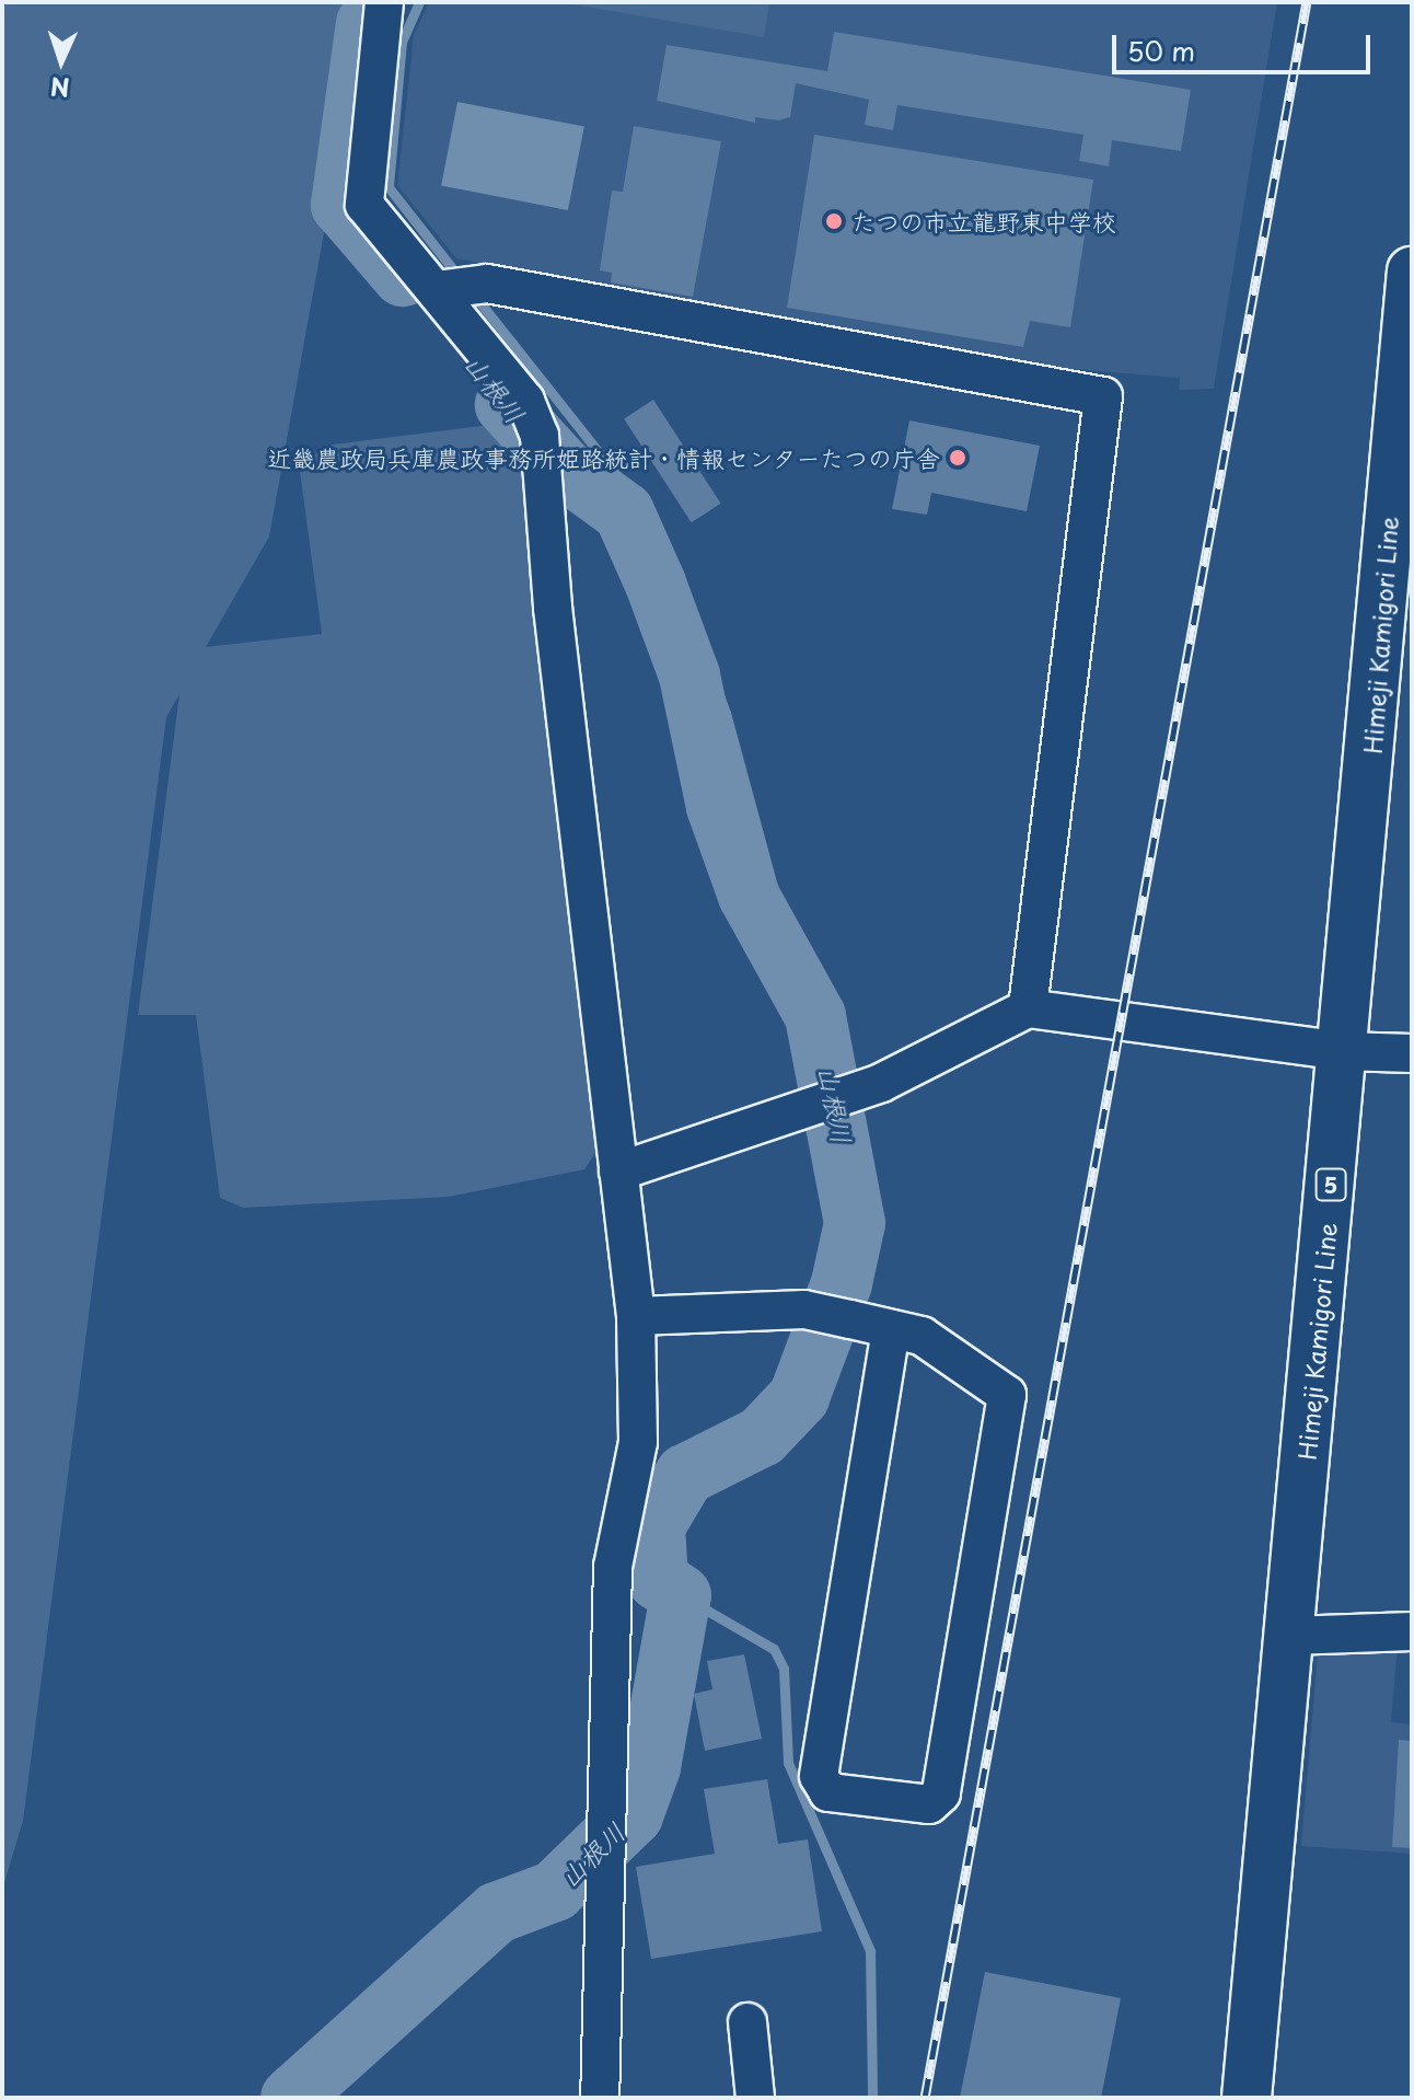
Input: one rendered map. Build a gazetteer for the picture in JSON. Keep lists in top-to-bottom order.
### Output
{
  "streets": {
    "main road": ["Himeji Kamigori Line", "5"]
  },
  "water": ["山根川"],
  "places": ["たつの市立龍野東中学校", "近畿農政局兵庫農政事務所姫路統計・情報センターたつの庁舎"],
  "scale_bar": "50 m",
  "north": "bottom"
}
